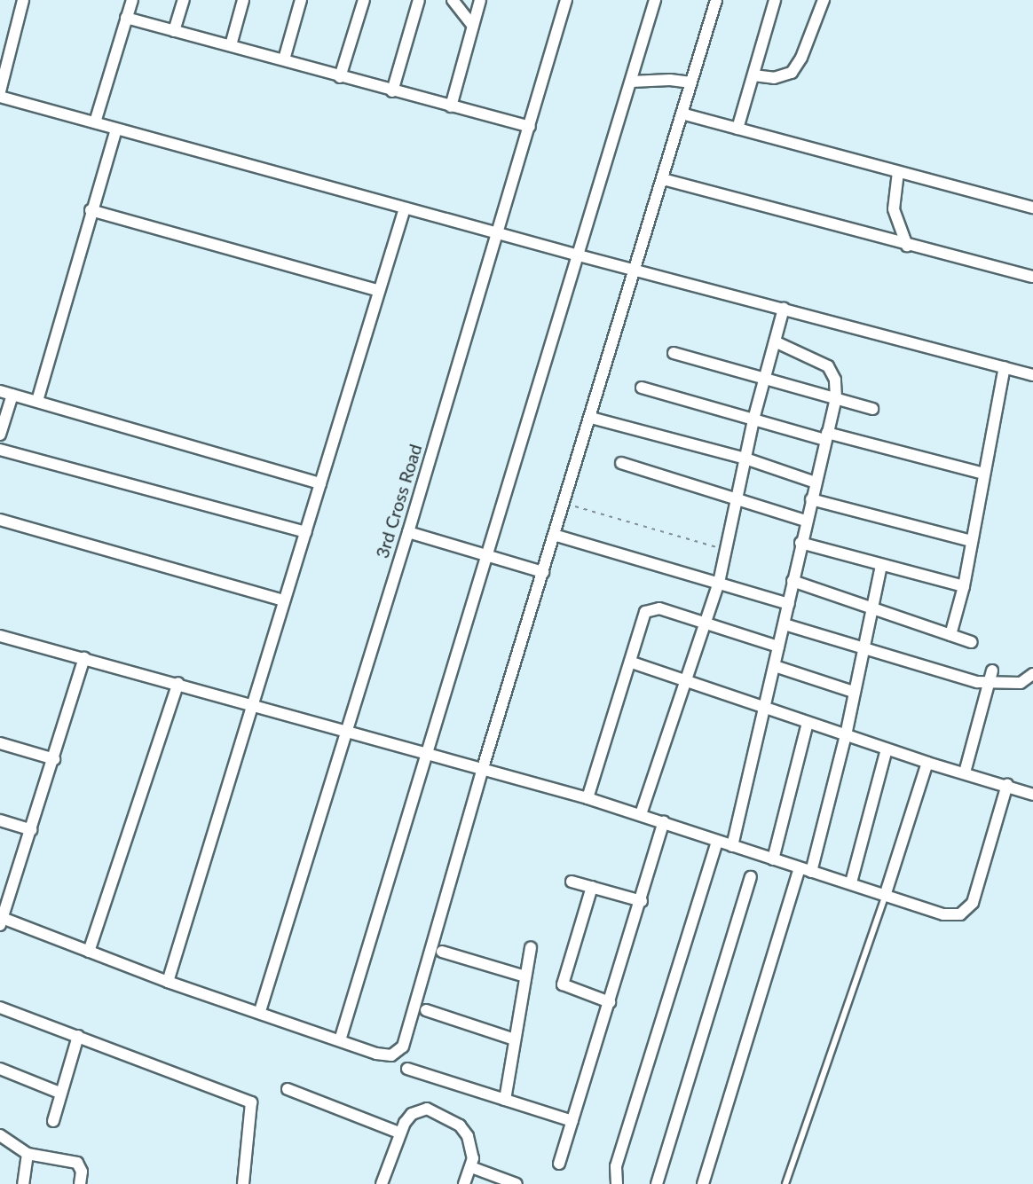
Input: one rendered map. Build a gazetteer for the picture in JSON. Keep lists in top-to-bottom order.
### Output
{
  "streets": {
    "street": ["3rd Cross Road"]
  }
}
